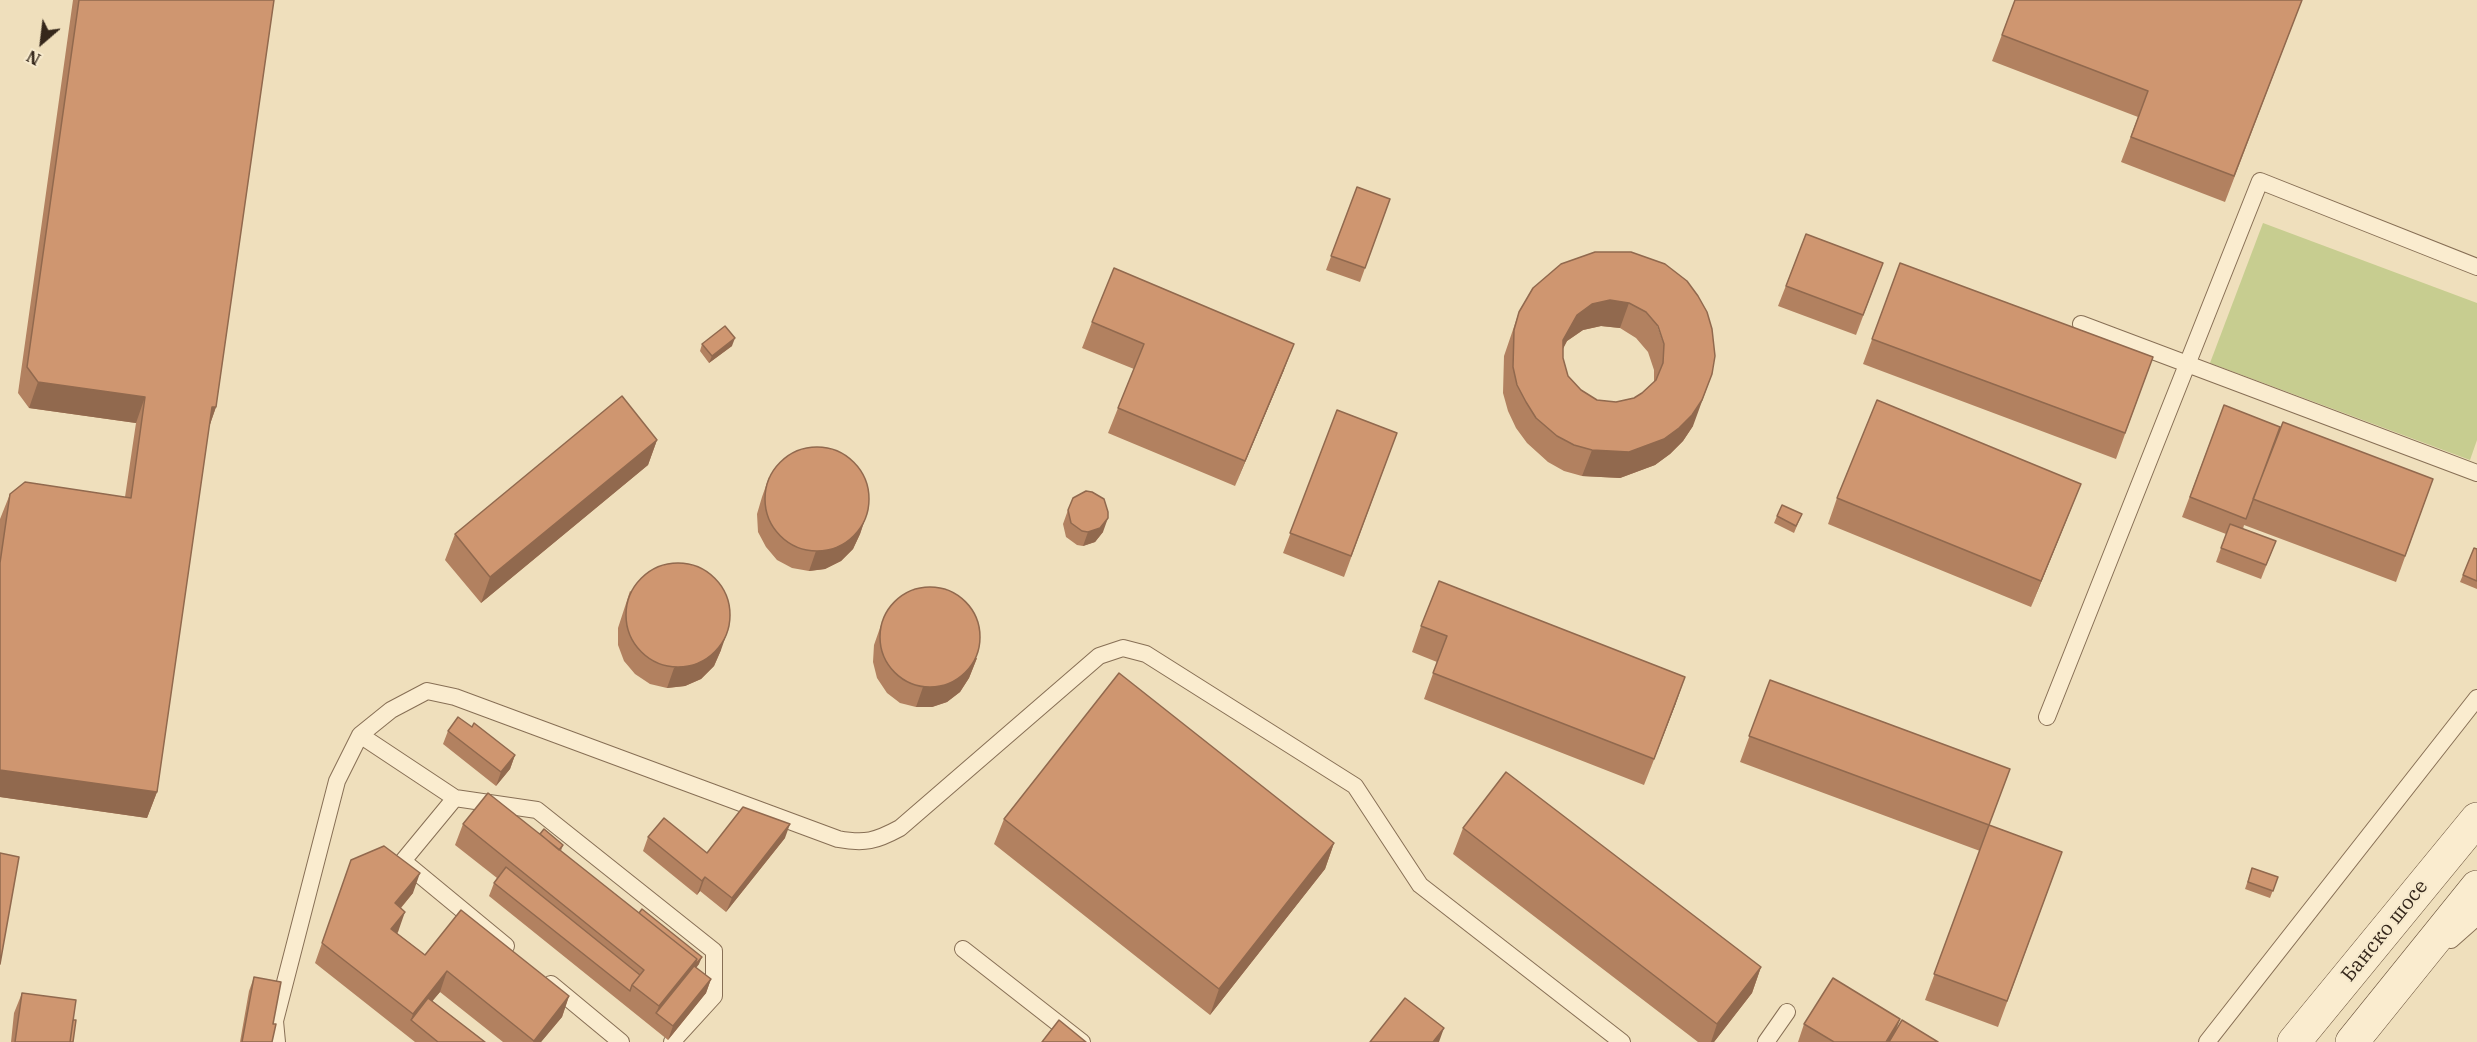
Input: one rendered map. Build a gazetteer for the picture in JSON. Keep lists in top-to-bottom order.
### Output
{
  "streets": {
    "main road": ["Банско шосе"]
  },
  "north": "bottom left"
}
